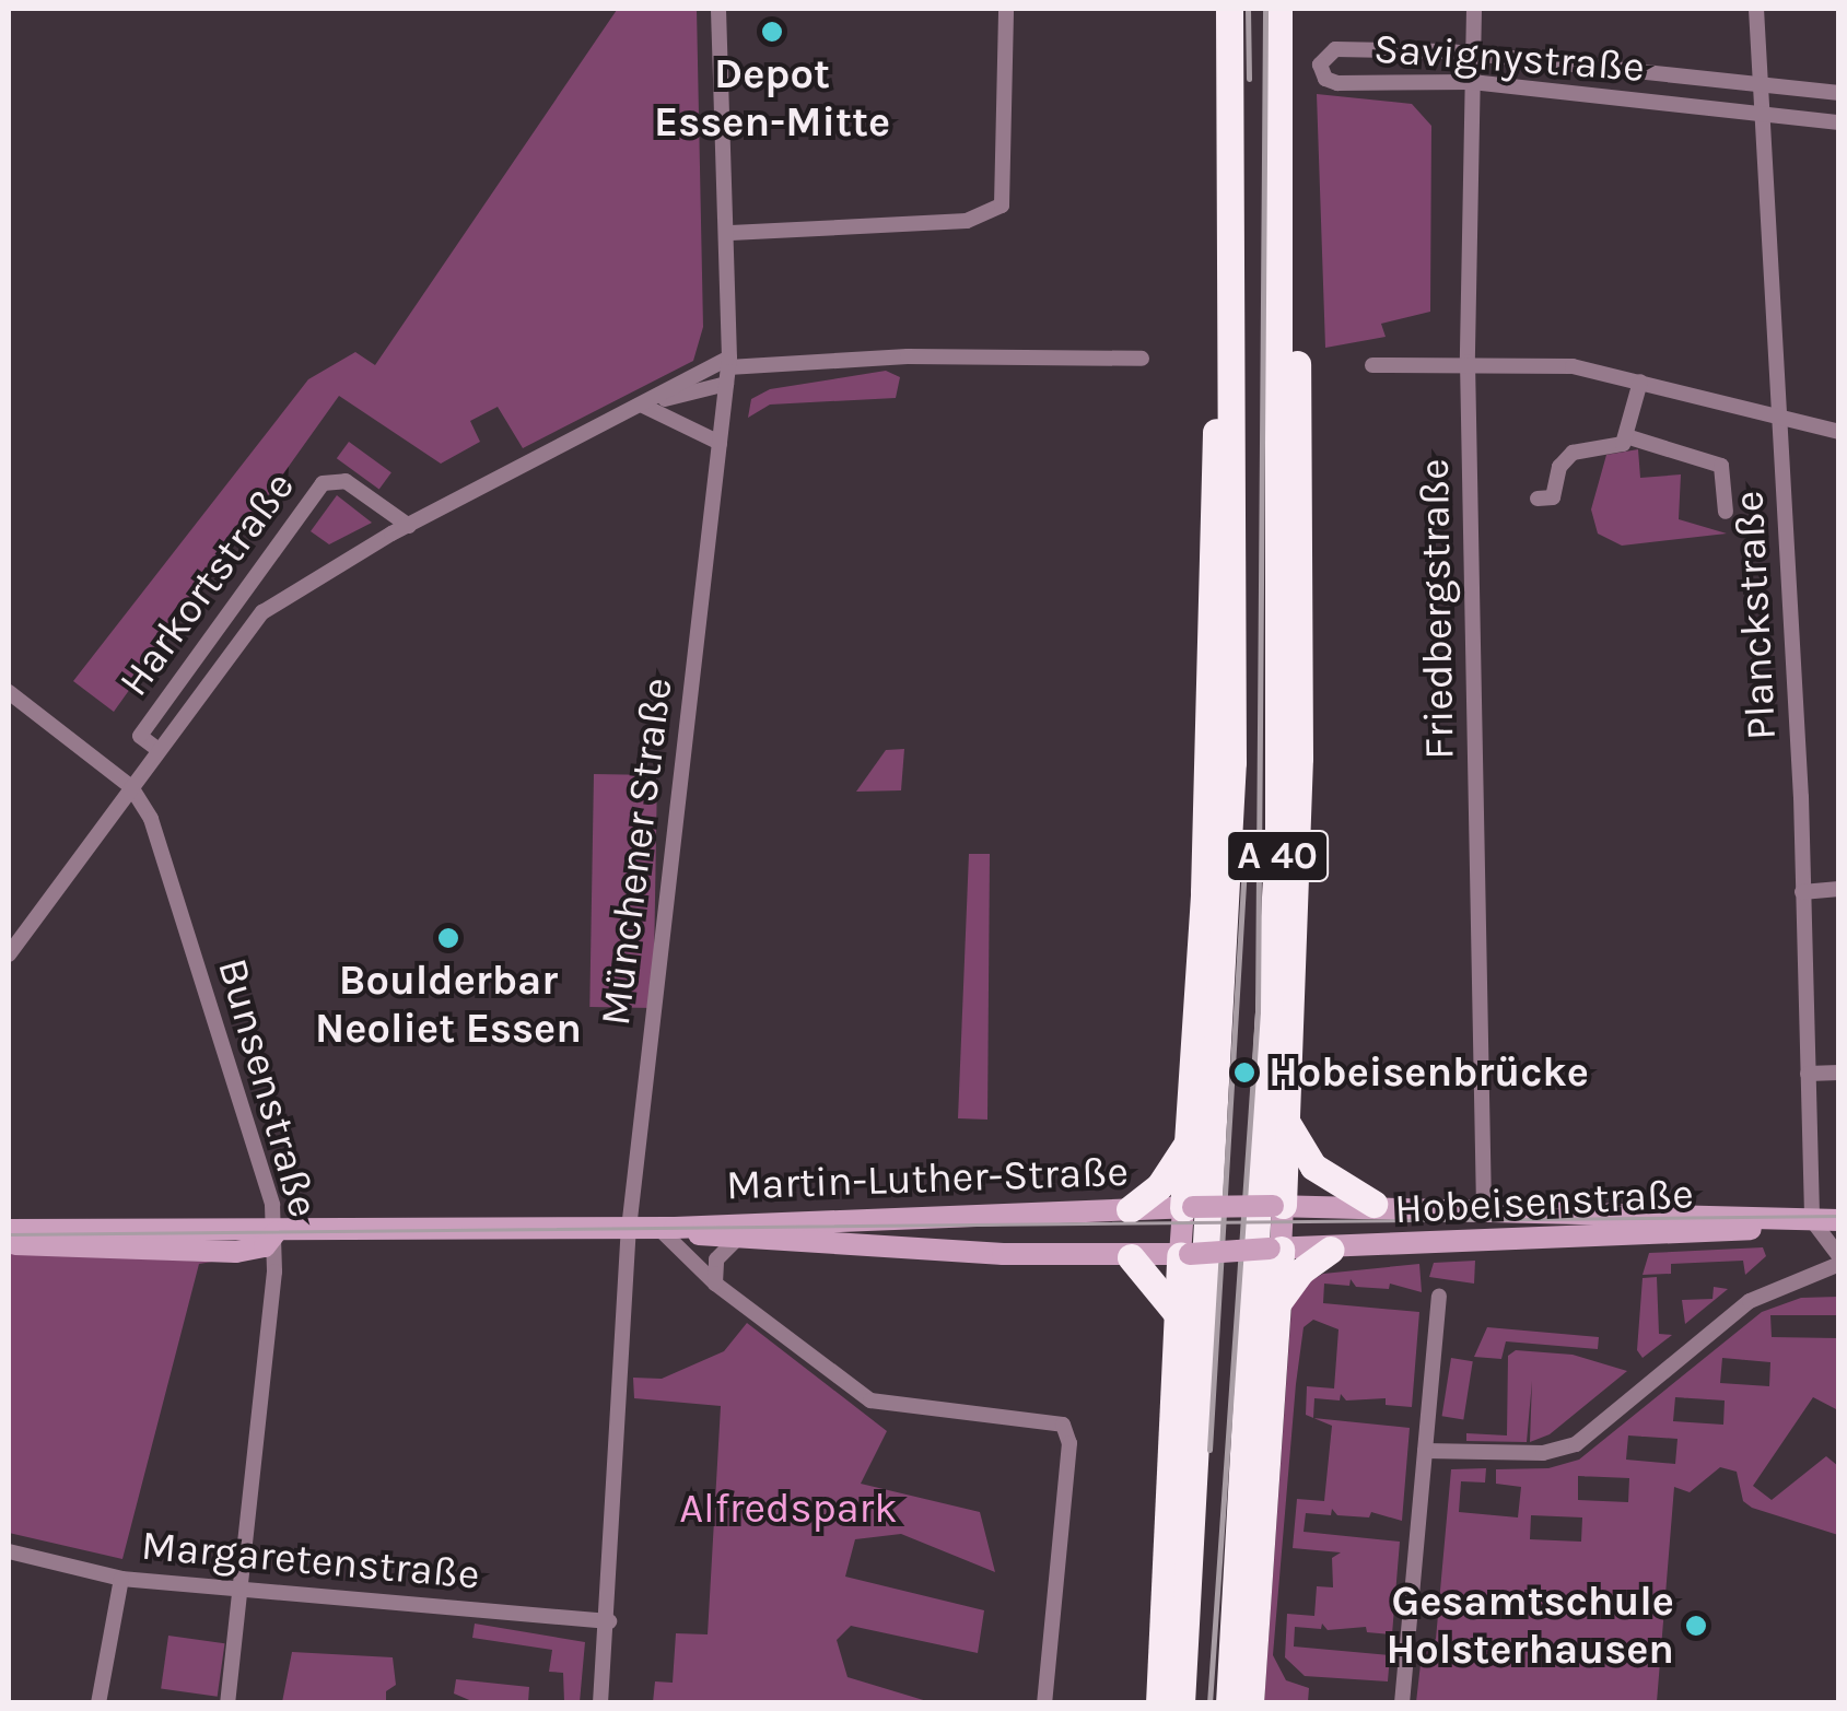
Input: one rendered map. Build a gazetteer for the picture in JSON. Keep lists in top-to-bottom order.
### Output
{
  "streets": {
    "highway": ["A 40"],
    "main road": ["Martin-Luther-Straße", "Hobeisenstraße"],
    "street": [
      "Savignystraße",
      "Harkortstraße",
      "Friedbergstraße",
      "Planckstraße",
      "Münchener Straße",
      "Bunsenstraße",
      "Margaretenstraße"
    ]
  },
  "crossings": [
    ["Savignystraße", "Friedbergstraße"],
    ["Savignystraße", "Planckstraße"],
    ["Harkortstraße", "Münchener Straße"],
    ["Harkortstraße", "Bunsenstraße"],
    ["Friedbergstraße", "Hobeisenstraße"],
    ["Planckstraße", "Hobeisenstraße"],
    ["Münchener Straße", "Martin-Luther-Straße"],
    ["Münchener Straße", "Margaretenstraße"],
    ["Bunsenstraße", "Martin-Luther-Straße"],
    ["Bunsenstraße", "Margaretenstraße"],
    ["Martin-Luther-Straße", "Hobeisenstraße"]
  ],
  "parks": ["Alfredspark"],
  "places": [
    "Depot Essen-Mitte",
    "Boulderbar Neoliet Essen",
    "Hobeisenbrücke",
    "Gesamtschule Holsterhausen"
  ]
}
